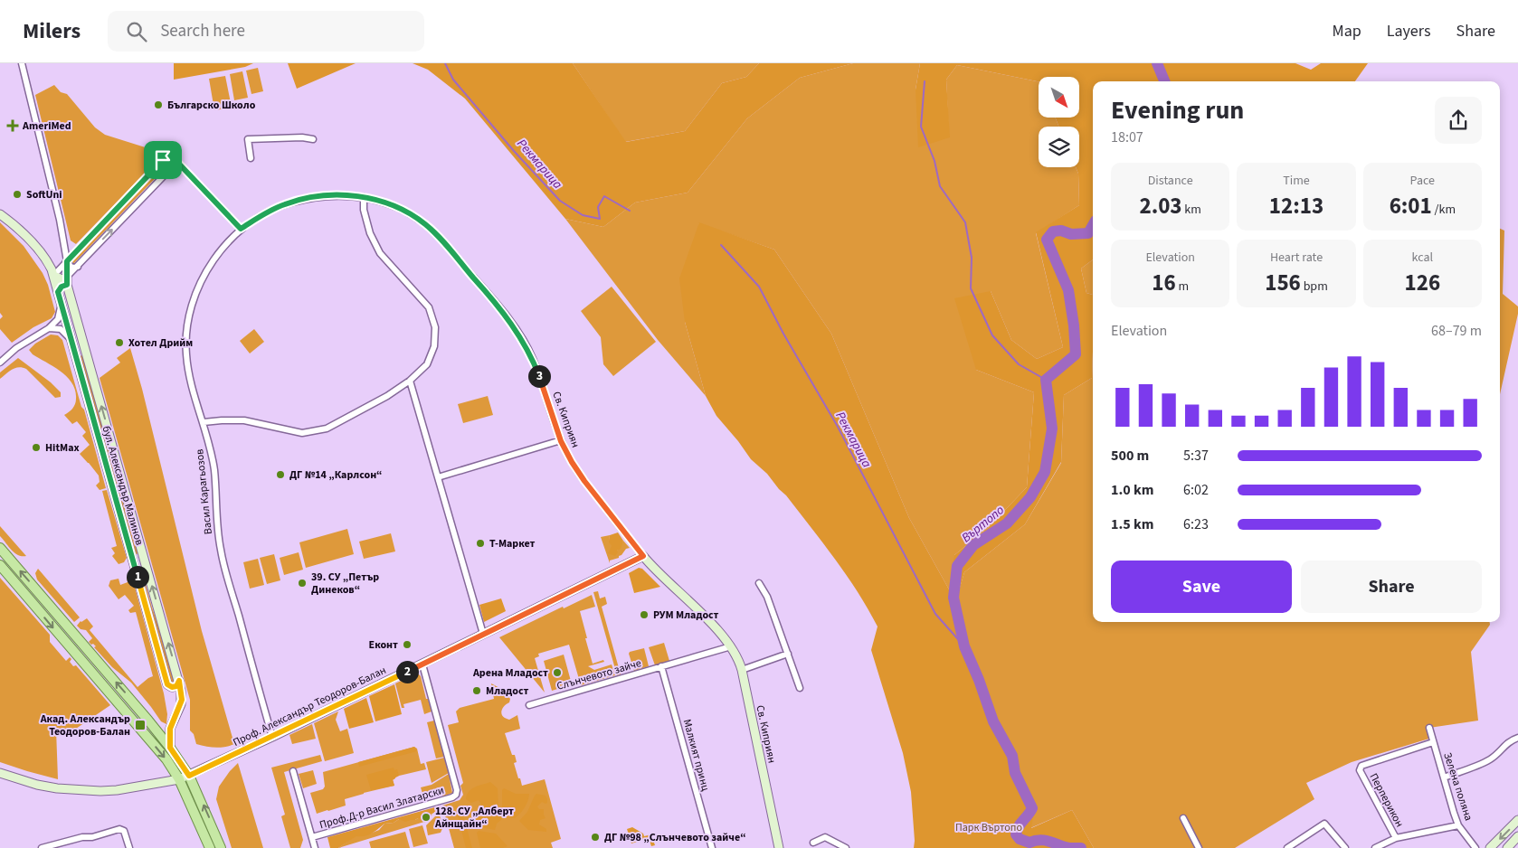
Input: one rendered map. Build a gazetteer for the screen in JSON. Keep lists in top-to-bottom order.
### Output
{
  "streets": {
    "street": [
      "Св. Киприян",
      "бул. Александър Малинов",
      "Васил Карагьозов",
      "Слънчевото зайче",
      "Проф. Александър Теодоров-Балан",
      "Малкият принц",
      "Зелена поляна",
      "Перперикон",
      "Проф.Д-р Васил Златарски"
    ]
  },
  "crossings": [
    ["Св. Киприян", "Васил Карагьозов"],
    ["Св. Киприян", "Слънчевото зайче"],
    ["Св. Киприян", "Проф. Александър Теодоров-Балан"],
    ["Васил Карагьозов", "Проф. Александър Теодоров-Балан"],
    ["Слънчевото зайче", "Малкият принц"],
    ["Проф. Александър Теодоров-Балан", "Проф.Д-р Васил Златарски"],
    ["Зелена поляна", "Перперикон"]
  ],
  "water": ["Рекмарица", "Въртопо"],
  "parks": ["Парк Въртопо"],
  "places": {
    "other": [
      "Българско Школо",
      "SoftUni",
      "Хотел Дрийм",
      "HitMax",
      "ДГ №14 „Карлсон“",
      "Т-Маркет",
      "39. СУ „Петър Динеков“",
      "РУМ Младост",
      "Еконт",
      "Арена Младост",
      "Младост",
      "128. СУ „Алберт Айнщайн“",
      "ДГ №98 „Слънчевото зайче“"
    ],
    "health": ["AmeriMed"],
    "transit": ["Акад. Александър Теодоров-Балан"]
  },
  "north": "bottom right",
  "page": {
    "header": "Milers",
    "search": "Search here",
    "nav": ["Map", "Layers", "Share"],
    "heading": ["Evening run", "18:07"],
    "stats": [
      ["Distance", "2.03 km"],
      ["Time", "12:13"],
      ["Pace", "6:01 /km"],
      ["Elevation", "16 m"],
      ["Heart rate", "156 bpm"],
      ["kcal", "126"]
    ],
    "chart": ["Elevation", "68–79 m"],
    "pins": ["3", "1", "2"],
    "list": [
      {
        "name": "500 m",
        "note": "5:37"
      },
      {
        "name": "1.0 km",
        "note": "6:02"
      },
      {
        "name": "1.5 km",
        "note": "6:23"
      }
    ],
    "buttons": ["Save", "Share"]
  }
}
